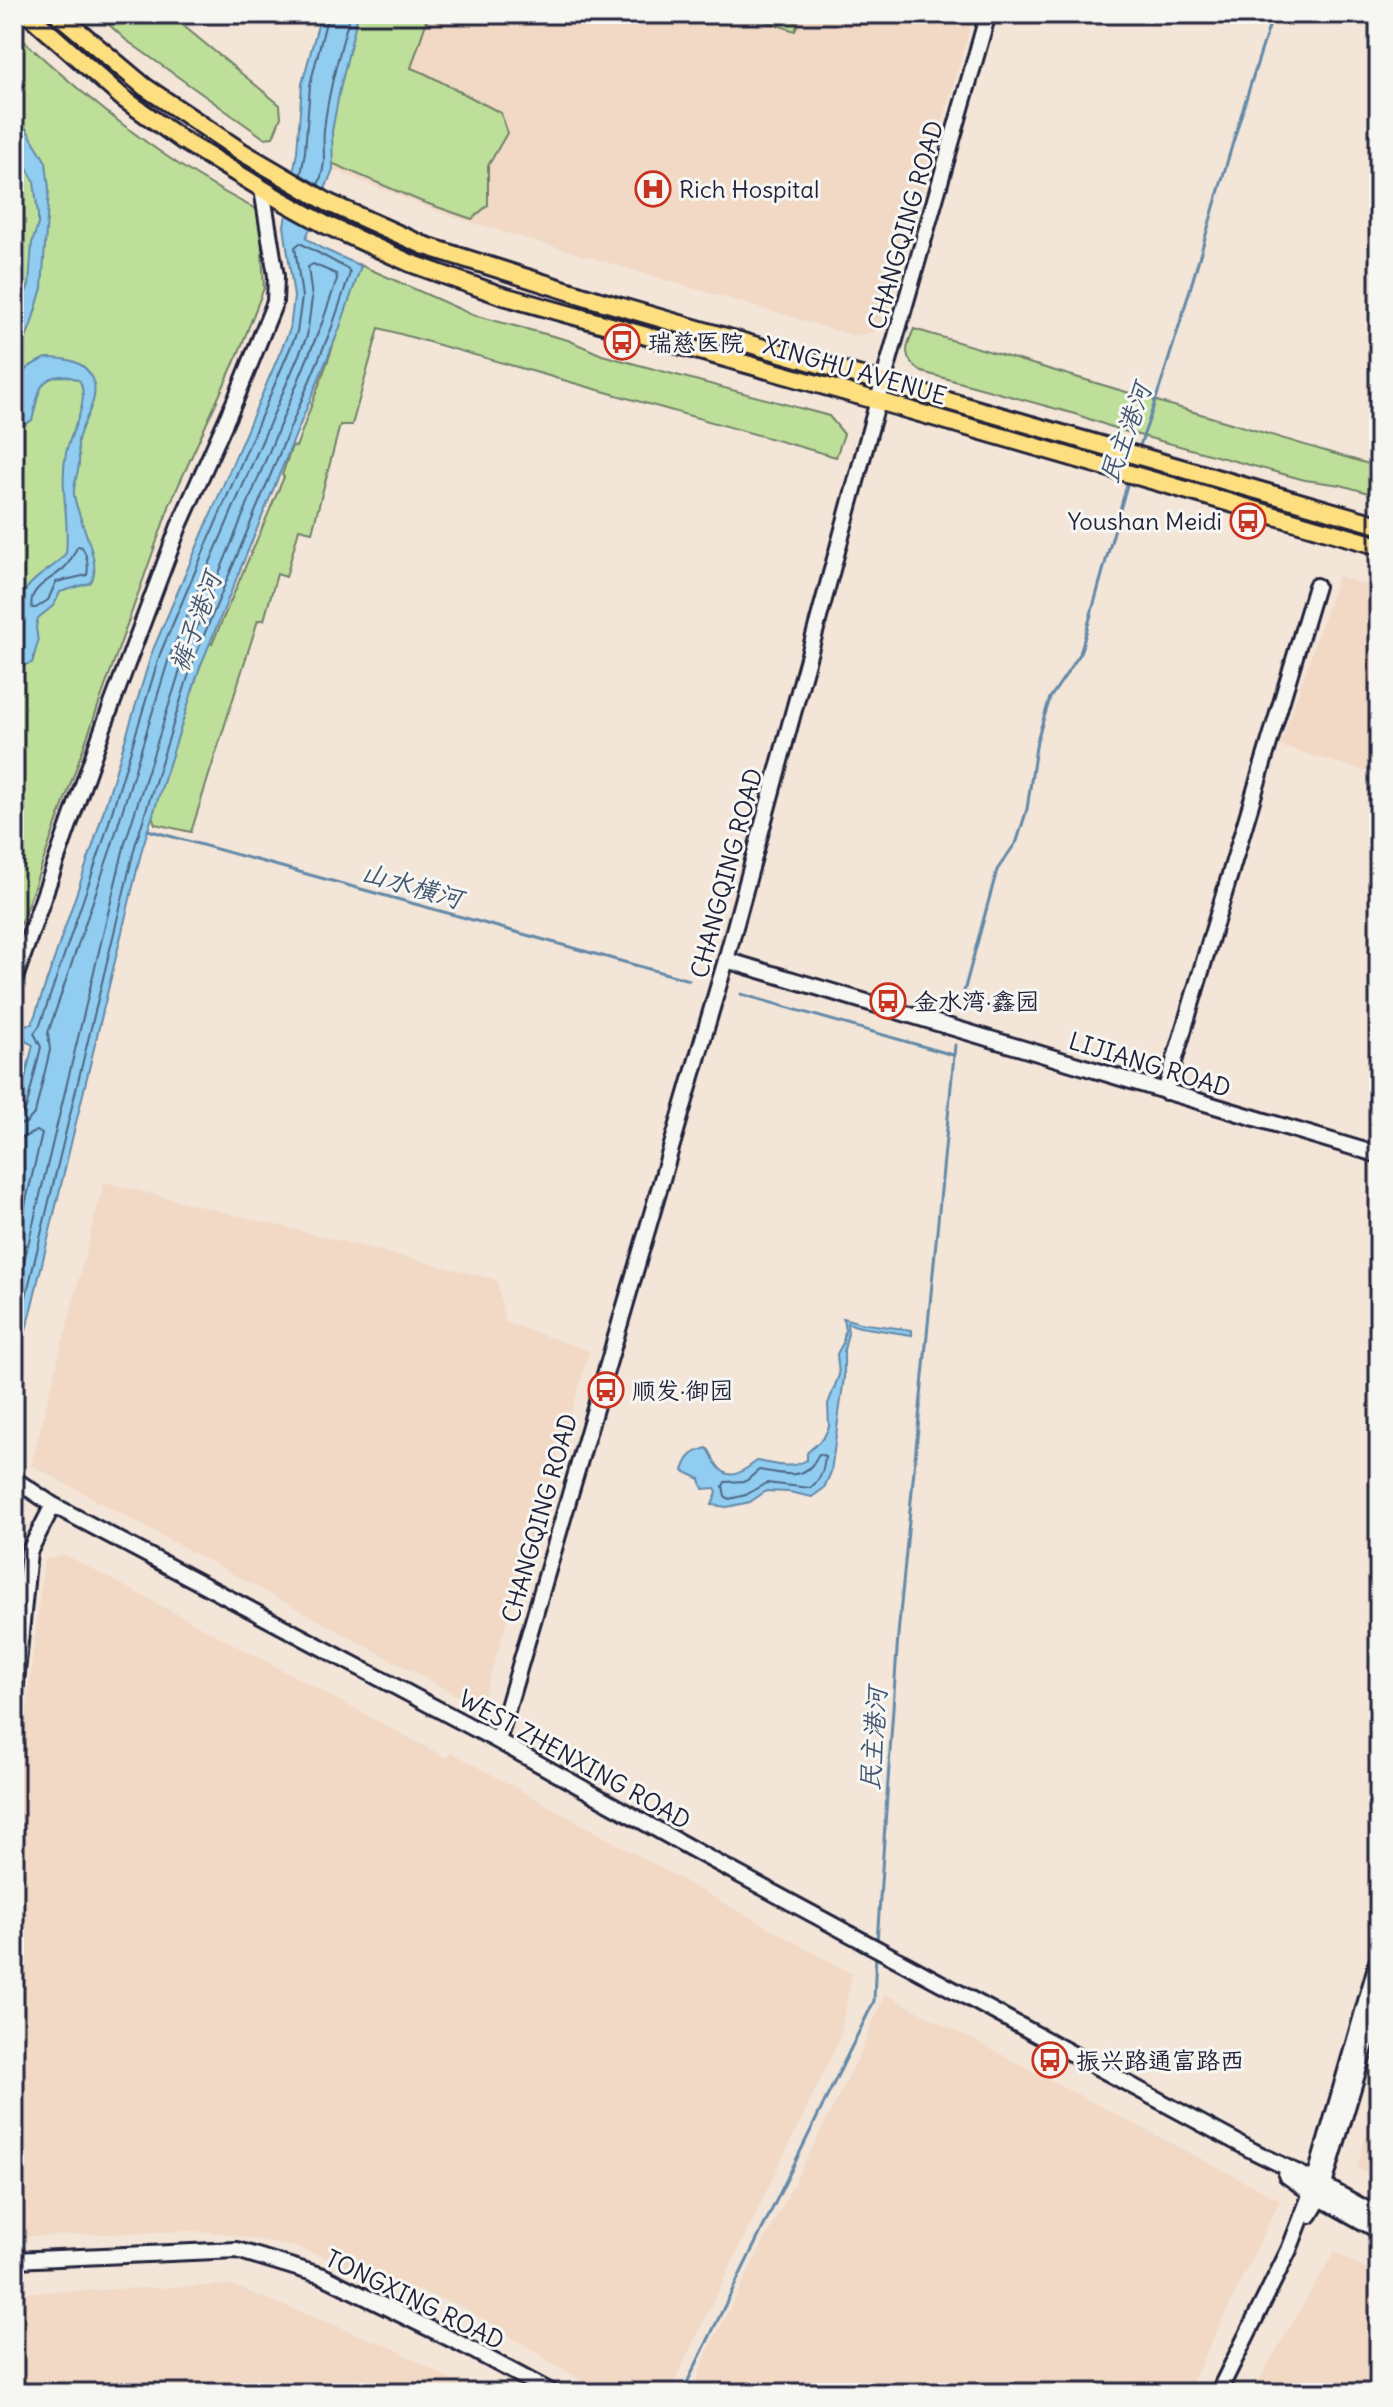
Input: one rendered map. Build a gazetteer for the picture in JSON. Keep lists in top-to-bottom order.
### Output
{
  "streets": {
    "main road": ["XINGHU AVENUE"],
    "street": [
      "CHANGQING ROAD",
      "LIJIANG ROAD",
      "WEST ZHENXING ROAD",
      "TONGXING ROAD"
    ]
  },
  "crossings": [
    ["CHANGQING ROAD", "XINGHU AVENUE"],
    ["CHANGQING ROAD", "LIJIANG ROAD"],
    ["CHANGQING ROAD", "WEST ZHENXING ROAD"]
  ],
  "water": ["民主港河", "裤子港河", "山水横河"],
  "places": {
    "hospital": ["Rich Hospital"],
    "bus stop": [
      "瑞慈医院",
      "Youshan Meidi",
      "金水湾·鑫园",
      "顺发·御园",
      "振兴路通富路西"
    ]
  }
}
